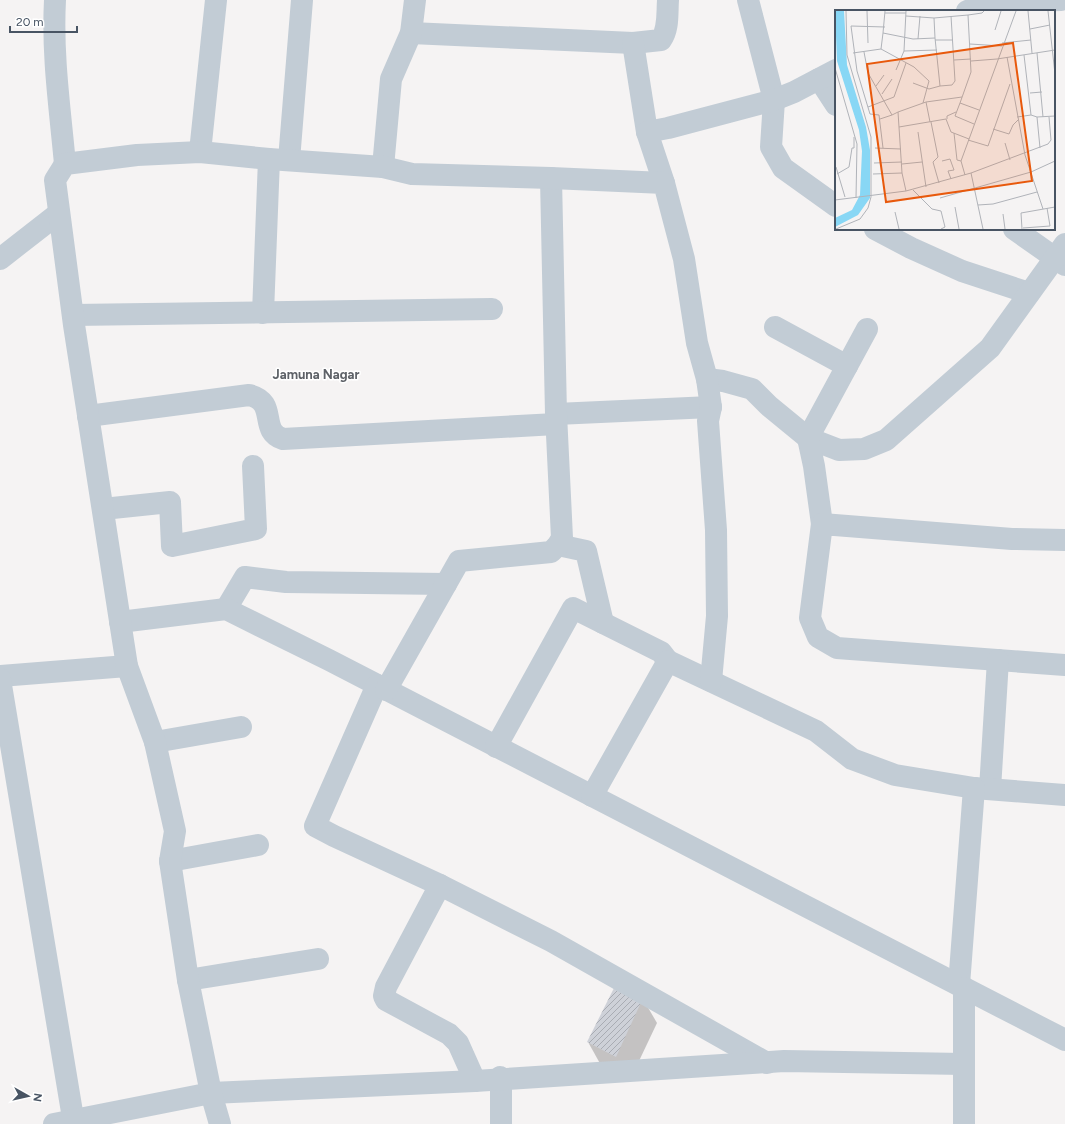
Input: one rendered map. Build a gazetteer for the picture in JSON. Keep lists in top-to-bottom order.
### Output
{
  "districts": ["Jamuna Nagar"],
  "scale_bar": "20 m",
  "north": "right"
}
